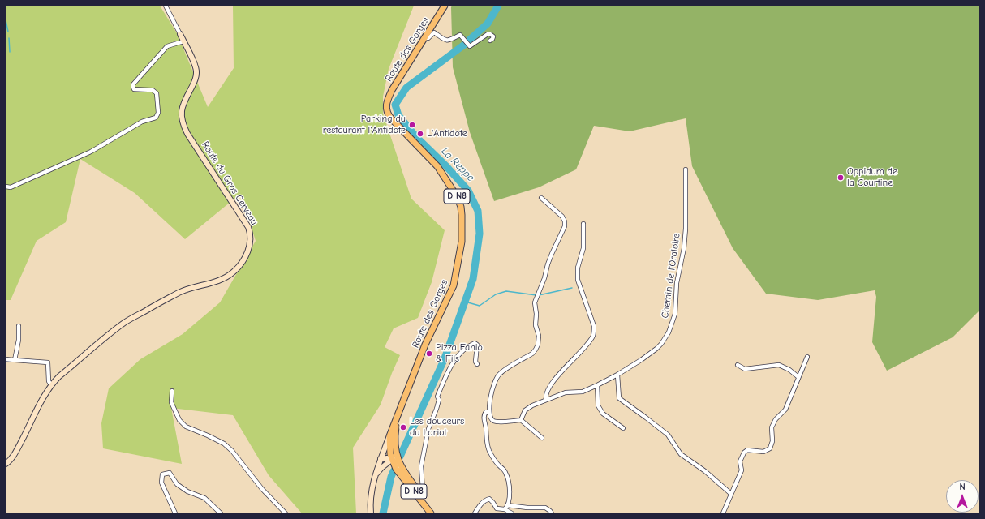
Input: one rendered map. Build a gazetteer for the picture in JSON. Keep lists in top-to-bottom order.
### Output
{
  "streets": {
    "main road": ["Route des Gorges", "D N8"],
    "street": ["Route du Gros Cerveau", "Chemin de l'Oratoire"]
  },
  "water": ["La Reppe"],
  "places": [
    "Parking du restaurant l'Antidote",
    "L'Antidote",
    "Oppidum de la Courtine",
    "Pizza Fanio & Fils",
    "Les douceurs du Loriot"
  ],
  "north": "top"
}
